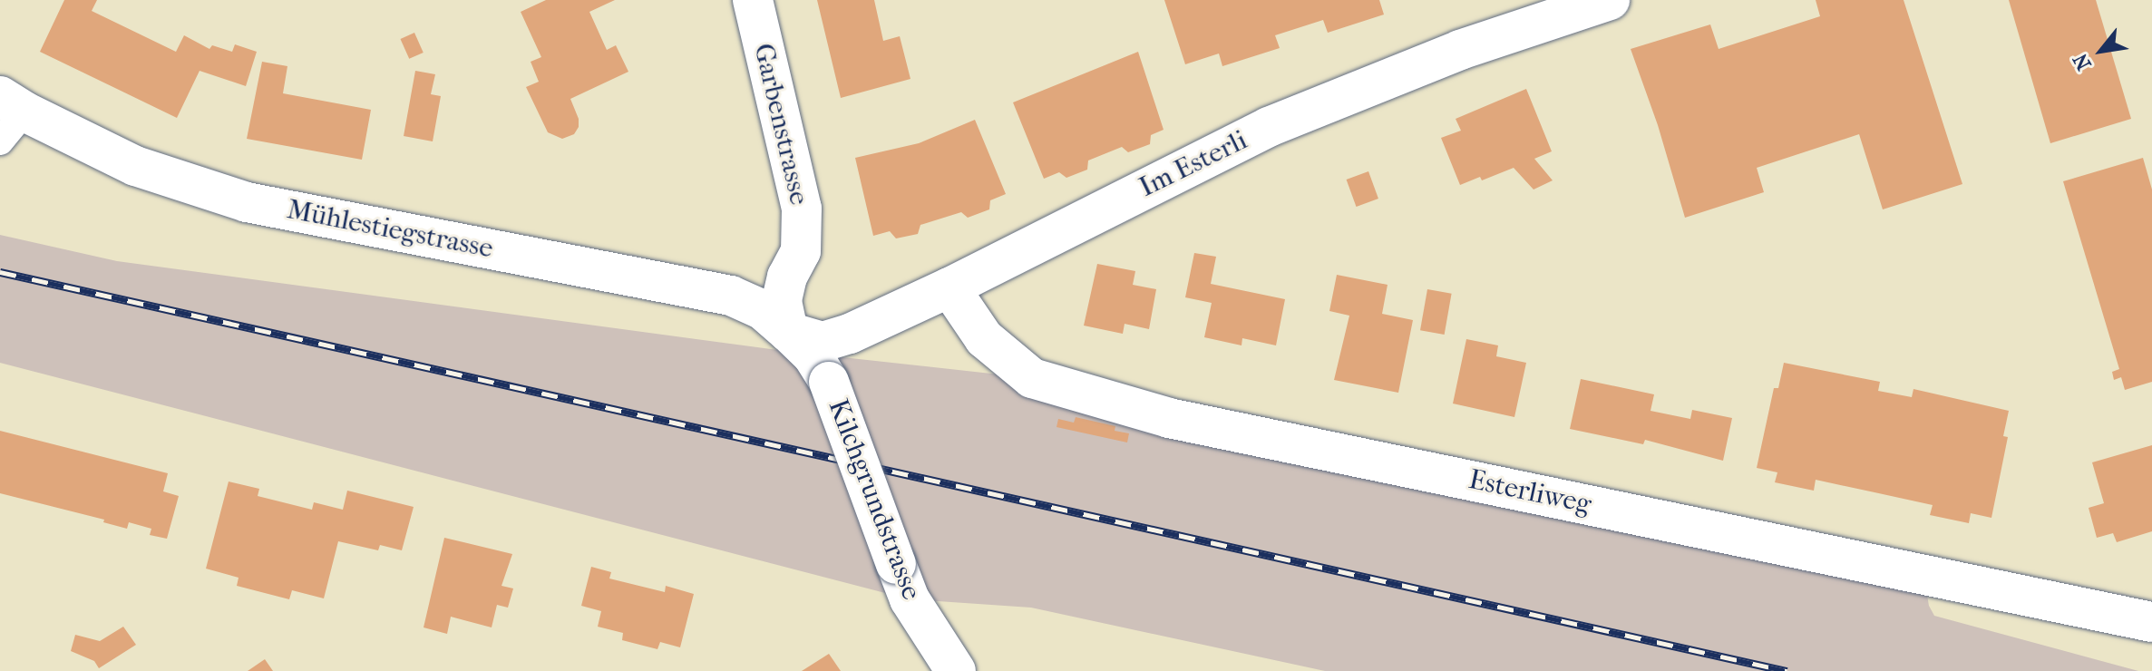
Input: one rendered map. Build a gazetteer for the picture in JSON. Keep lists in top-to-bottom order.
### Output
{
  "streets": {
    "street": [
      "Garbenstrasse",
      "Im Esterli",
      "Mühlestiegstrasse",
      "Esterliweg",
      "Kilchgrundstrasse"
    ]
  },
  "crossings": [
    ["Garbenstrasse", "Im Esterli"],
    ["Garbenstrasse", "Mühlestiegstrasse"],
    ["Garbenstrasse", "Kilchgrundstrasse"],
    ["Im Esterli", "Mühlestiegstrasse"],
    ["Im Esterli", "Esterliweg"],
    ["Im Esterli", "Kilchgrundstrasse"],
    ["Mühlestiegstrasse", "Kilchgrundstrasse"]
  ],
  "north": "bottom left"
}
